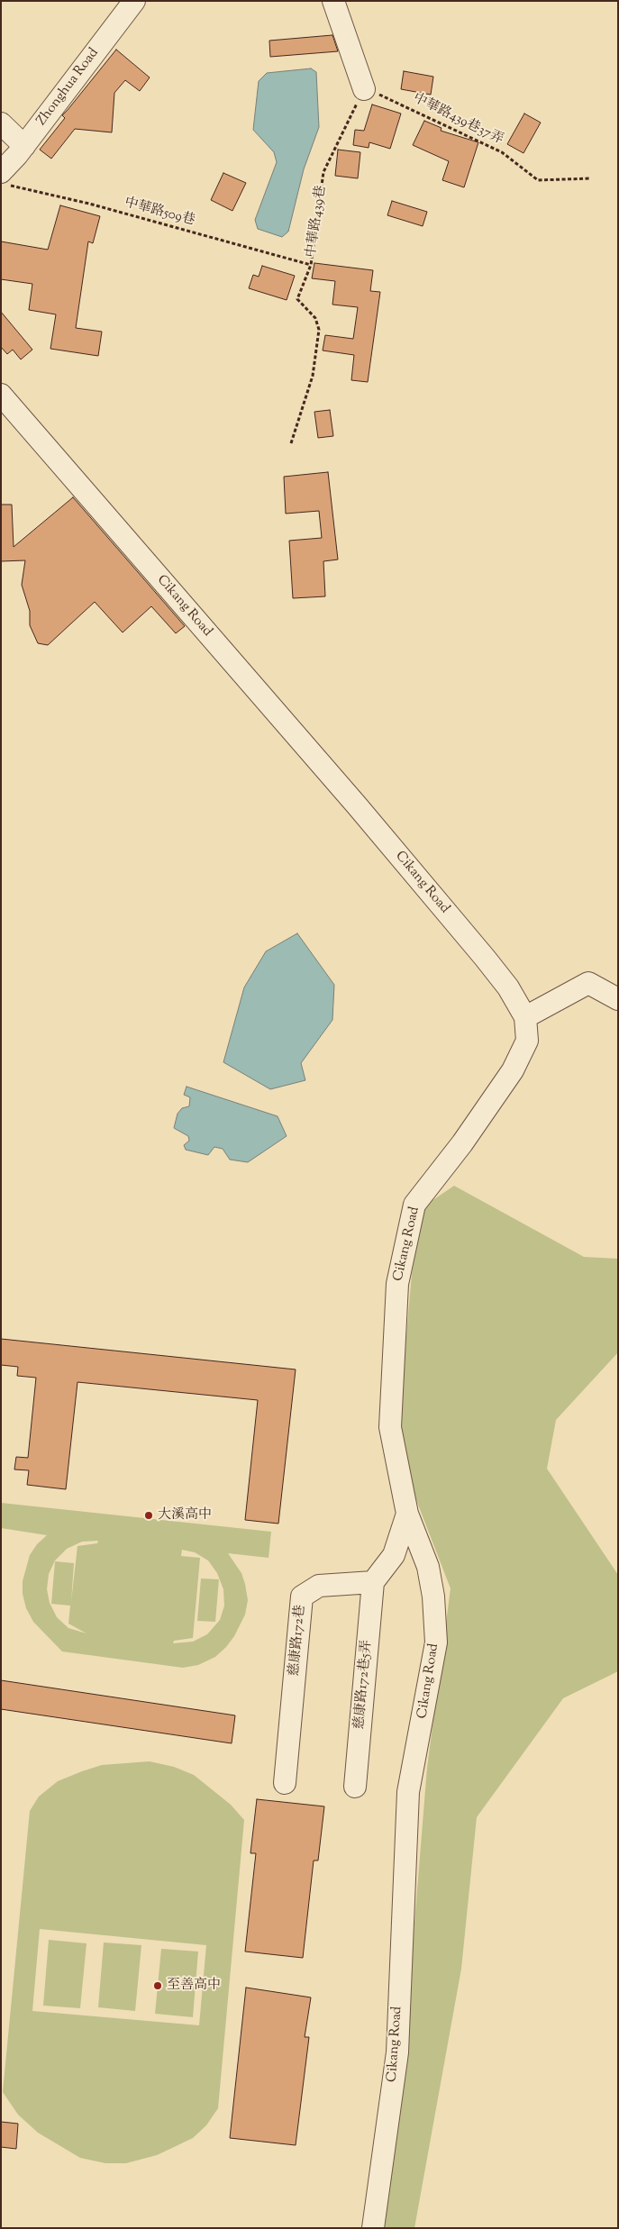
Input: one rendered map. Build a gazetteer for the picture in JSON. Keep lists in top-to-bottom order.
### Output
{
  "streets": {
    "street": [
      "Zhonghua Road",
      "Cikang Road",
      "慈康路172巷",
      "慈康路172巷5弄"
    ],
    "path": ["中華路439巷37弄", "中華路509巷", "中華路439巷"]
  },
  "crossings": [
    ["Zhonghua Road", "中華路509巷"],
    ["中華路439巷37弄", "中華路439巷"],
    ["中華路509巷", "中華路439巷"],
    ["慈康路172巷", "慈康路172巷5弄"]
  ],
  "places": ["大溪高中", "至善高中"]
}
